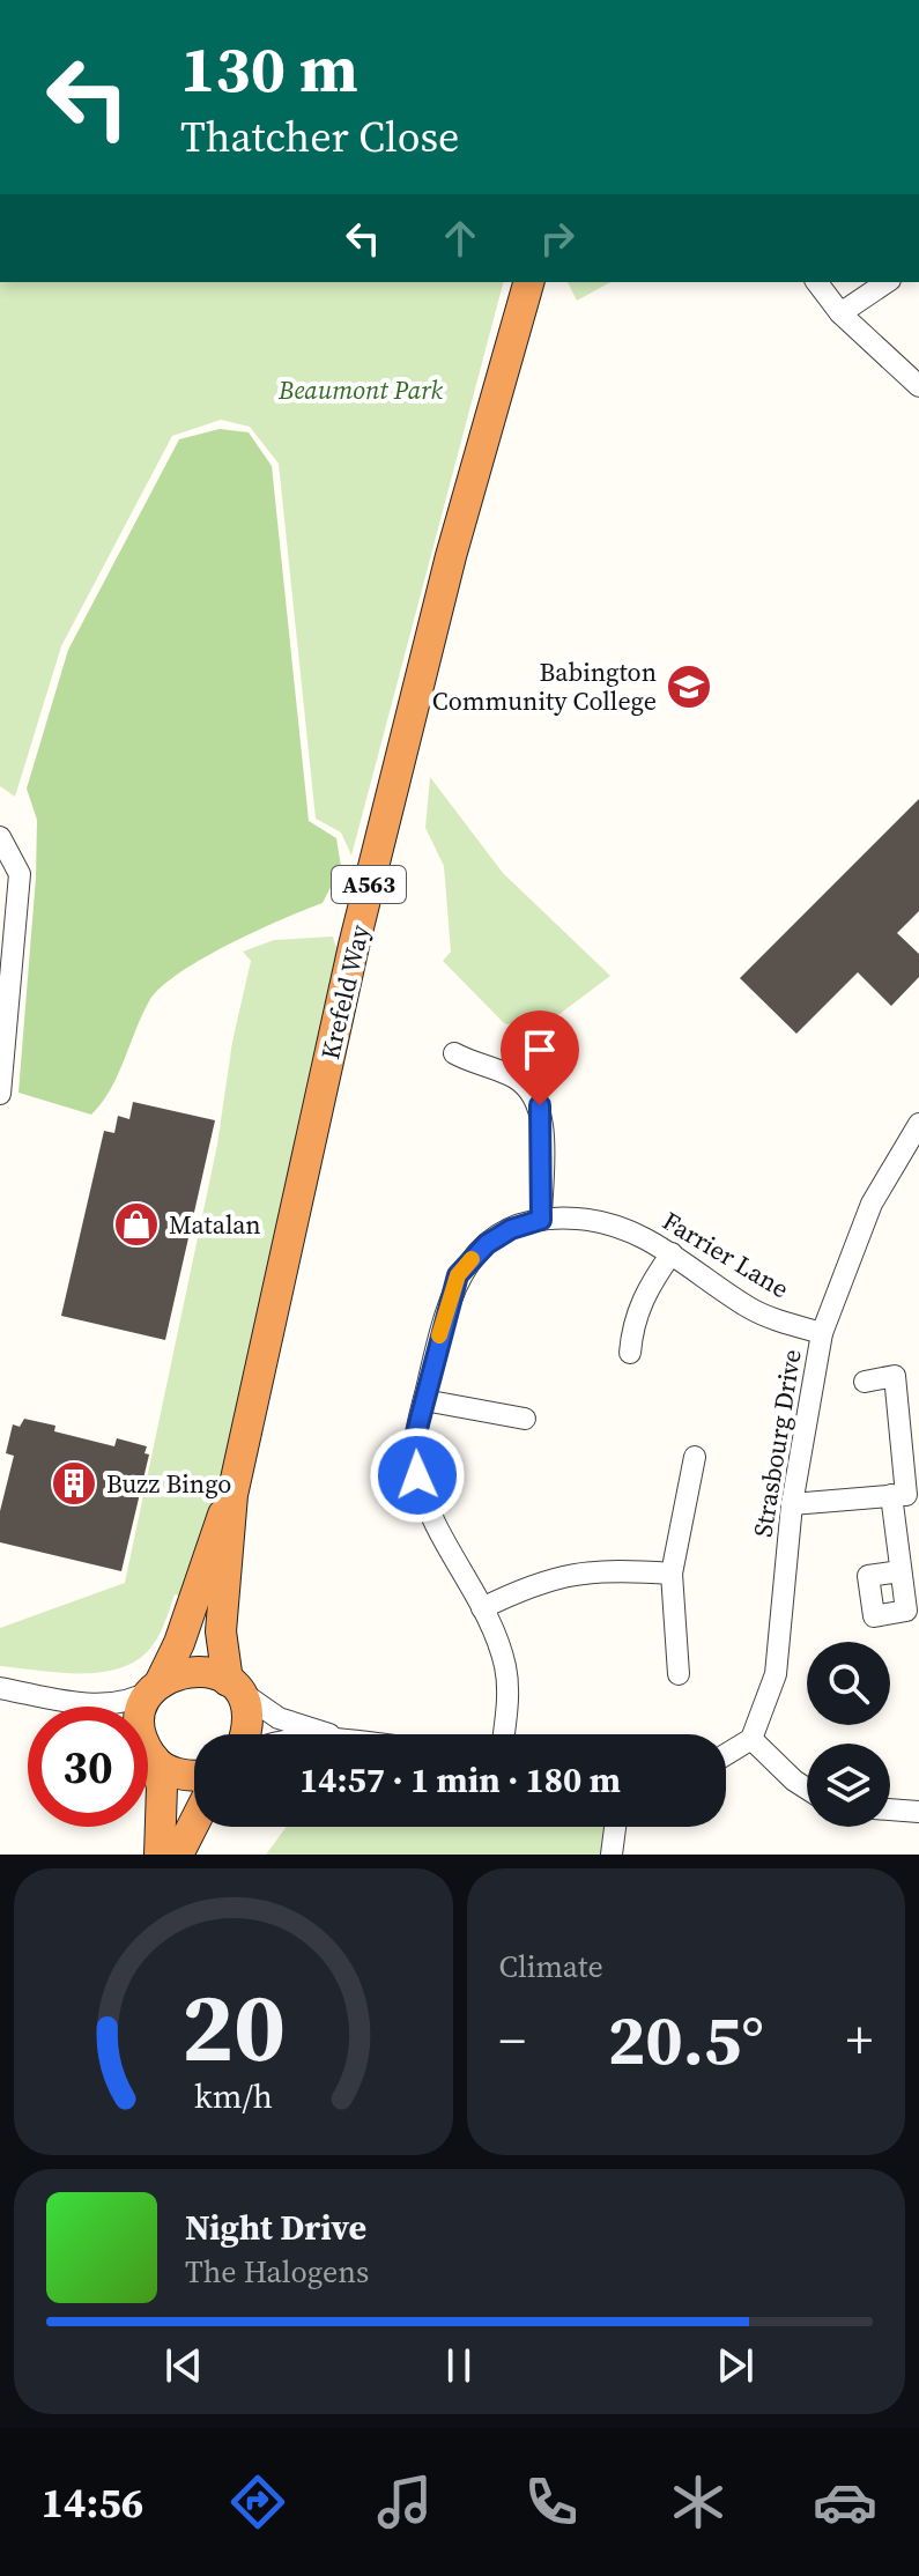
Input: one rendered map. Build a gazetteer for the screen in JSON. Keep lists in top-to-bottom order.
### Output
{
  "streets": {
    "highway": ["A563", "Krefeld Way"],
    "street": ["Farrier Lane", "Strasbourg Drive"]
  },
  "crossings": [
    ["Farrier Lane", "Strasbourg Drive"]
  ],
  "parks": ["Beaumont Park"],
  "places": {
    "school or university": ["Babington Community College"],
    "shop": ["Matalan"],
    "building": ["Buzz Bingo"]
  },
  "page": {
    "turn": ["130 m", "Thatcher Close"],
    "limit": "30",
    "trip": "14:57 · 1 min · 180 m",
    "tile": "Climate",
    "heat": ["−", "20.5°", "+"],
    "song": ["Night Drive", "The Halogens"],
    "tabs": "14:56",
    "gauge": ["20", "km/h"]
  }
}
